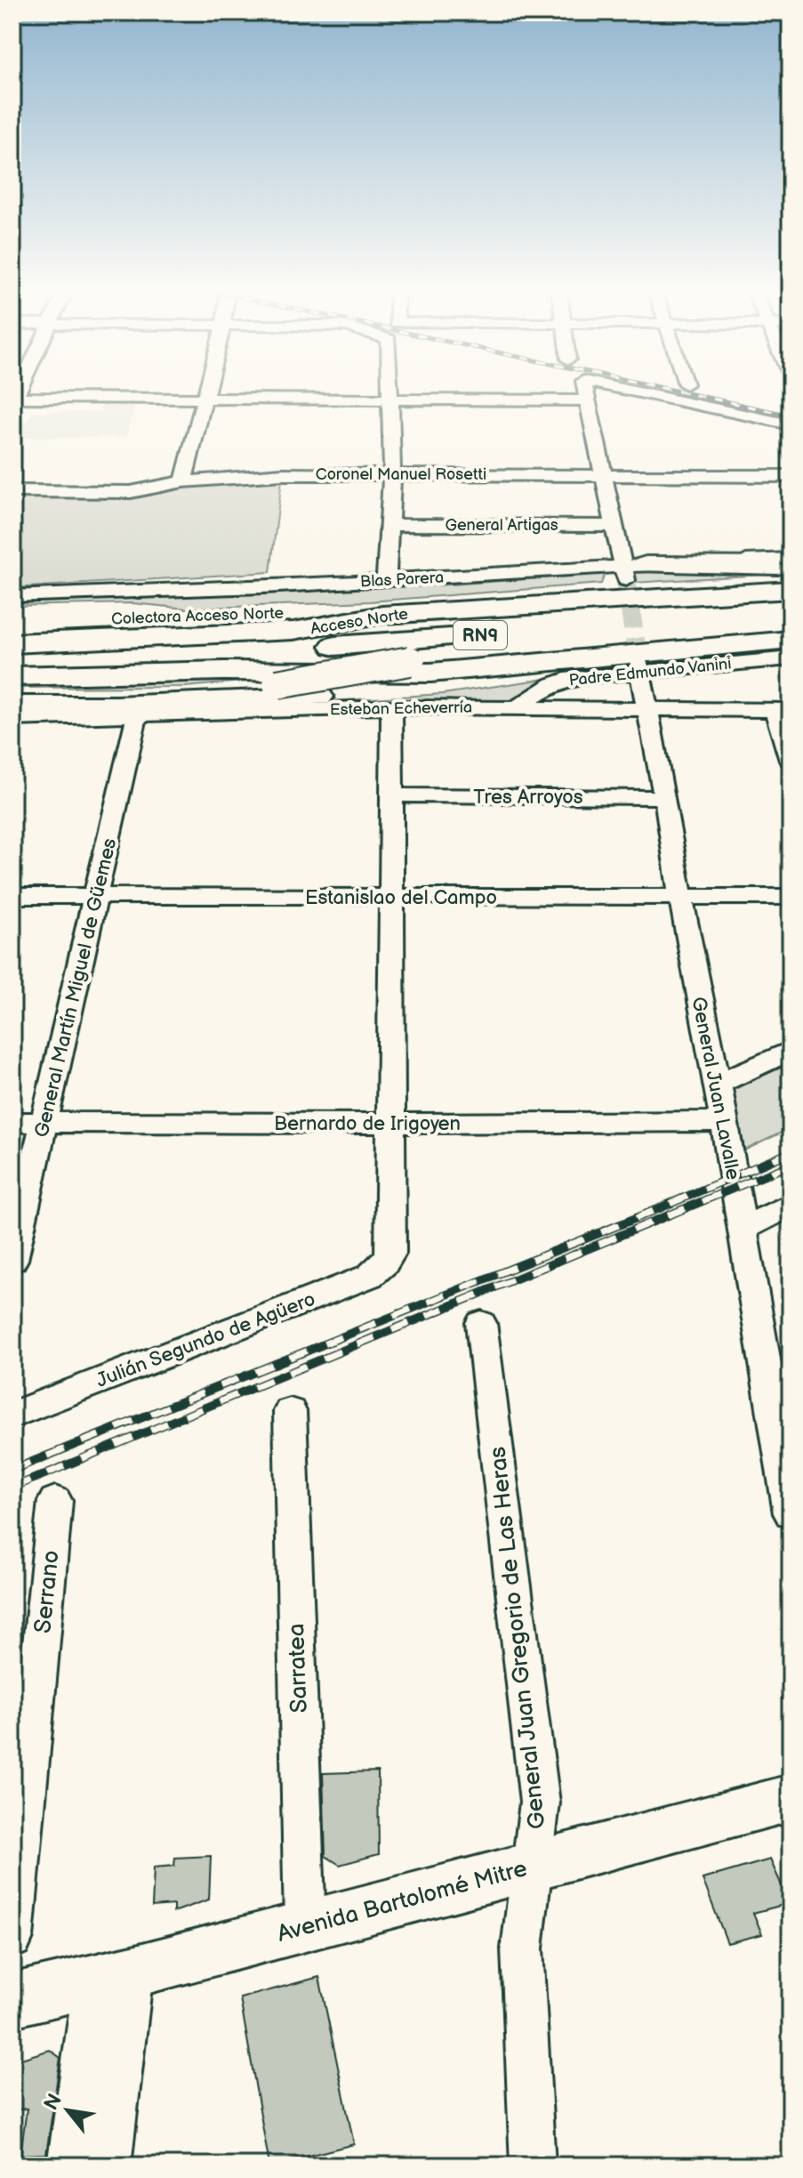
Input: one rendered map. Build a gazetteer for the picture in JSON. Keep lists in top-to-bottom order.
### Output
{
  "streets": {
    "highway": ["Colectora Acceso Norte", "Acceso Norte", "RN9"],
    "main road": ["Avenida Bartolomé Mitre"],
    "street": [
      "Coronel Manuel Rosetti",
      "General Artigas",
      "Blas Parera",
      "Padre Edmundo Vanini",
      "Esteban Echeverría",
      "Tres Arroyos",
      "Estanislao del Campo",
      "General Martín Miguel de Güemes",
      "General Juan Lavalle",
      "Bernardo de Irigoyen",
      "Julián Segundo de Agüero",
      "Serrano",
      "General Juan Gregorio de Las Heras",
      "Sarratea"
    ]
  },
  "crossings": [
    ["Colectora Acceso Norte", "Acceso Norte"],
    ["Padre Edmundo Vanini", "Esteban Echeverría"],
    ["Padre Edmundo Vanini", "General Juan Lavalle"],
    ["Esteban Echeverría", "General Martín Miguel de Güemes"],
    ["Esteban Echeverría", "General Juan Lavalle"],
    ["Tres Arroyos", "General Juan Lavalle"],
    ["Estanislao del Campo", "General Martín Miguel de Güemes"],
    ["Estanislao del Campo", "General Juan Lavalle"],
    ["General Martín Miguel de Güemes", "Bernardo de Irigoyen"],
    ["General Juan Lavalle", "Bernardo de Irigoyen"],
    ["Bernardo de Irigoyen", "Julián Segundo de Agüero"],
    ["General Juan Gregorio de Las Heras", "Avenida Bartolomé Mitre"],
    ["Sarratea", "Avenida Bartolomé Mitre"]
  ],
  "north": "top left"
}
